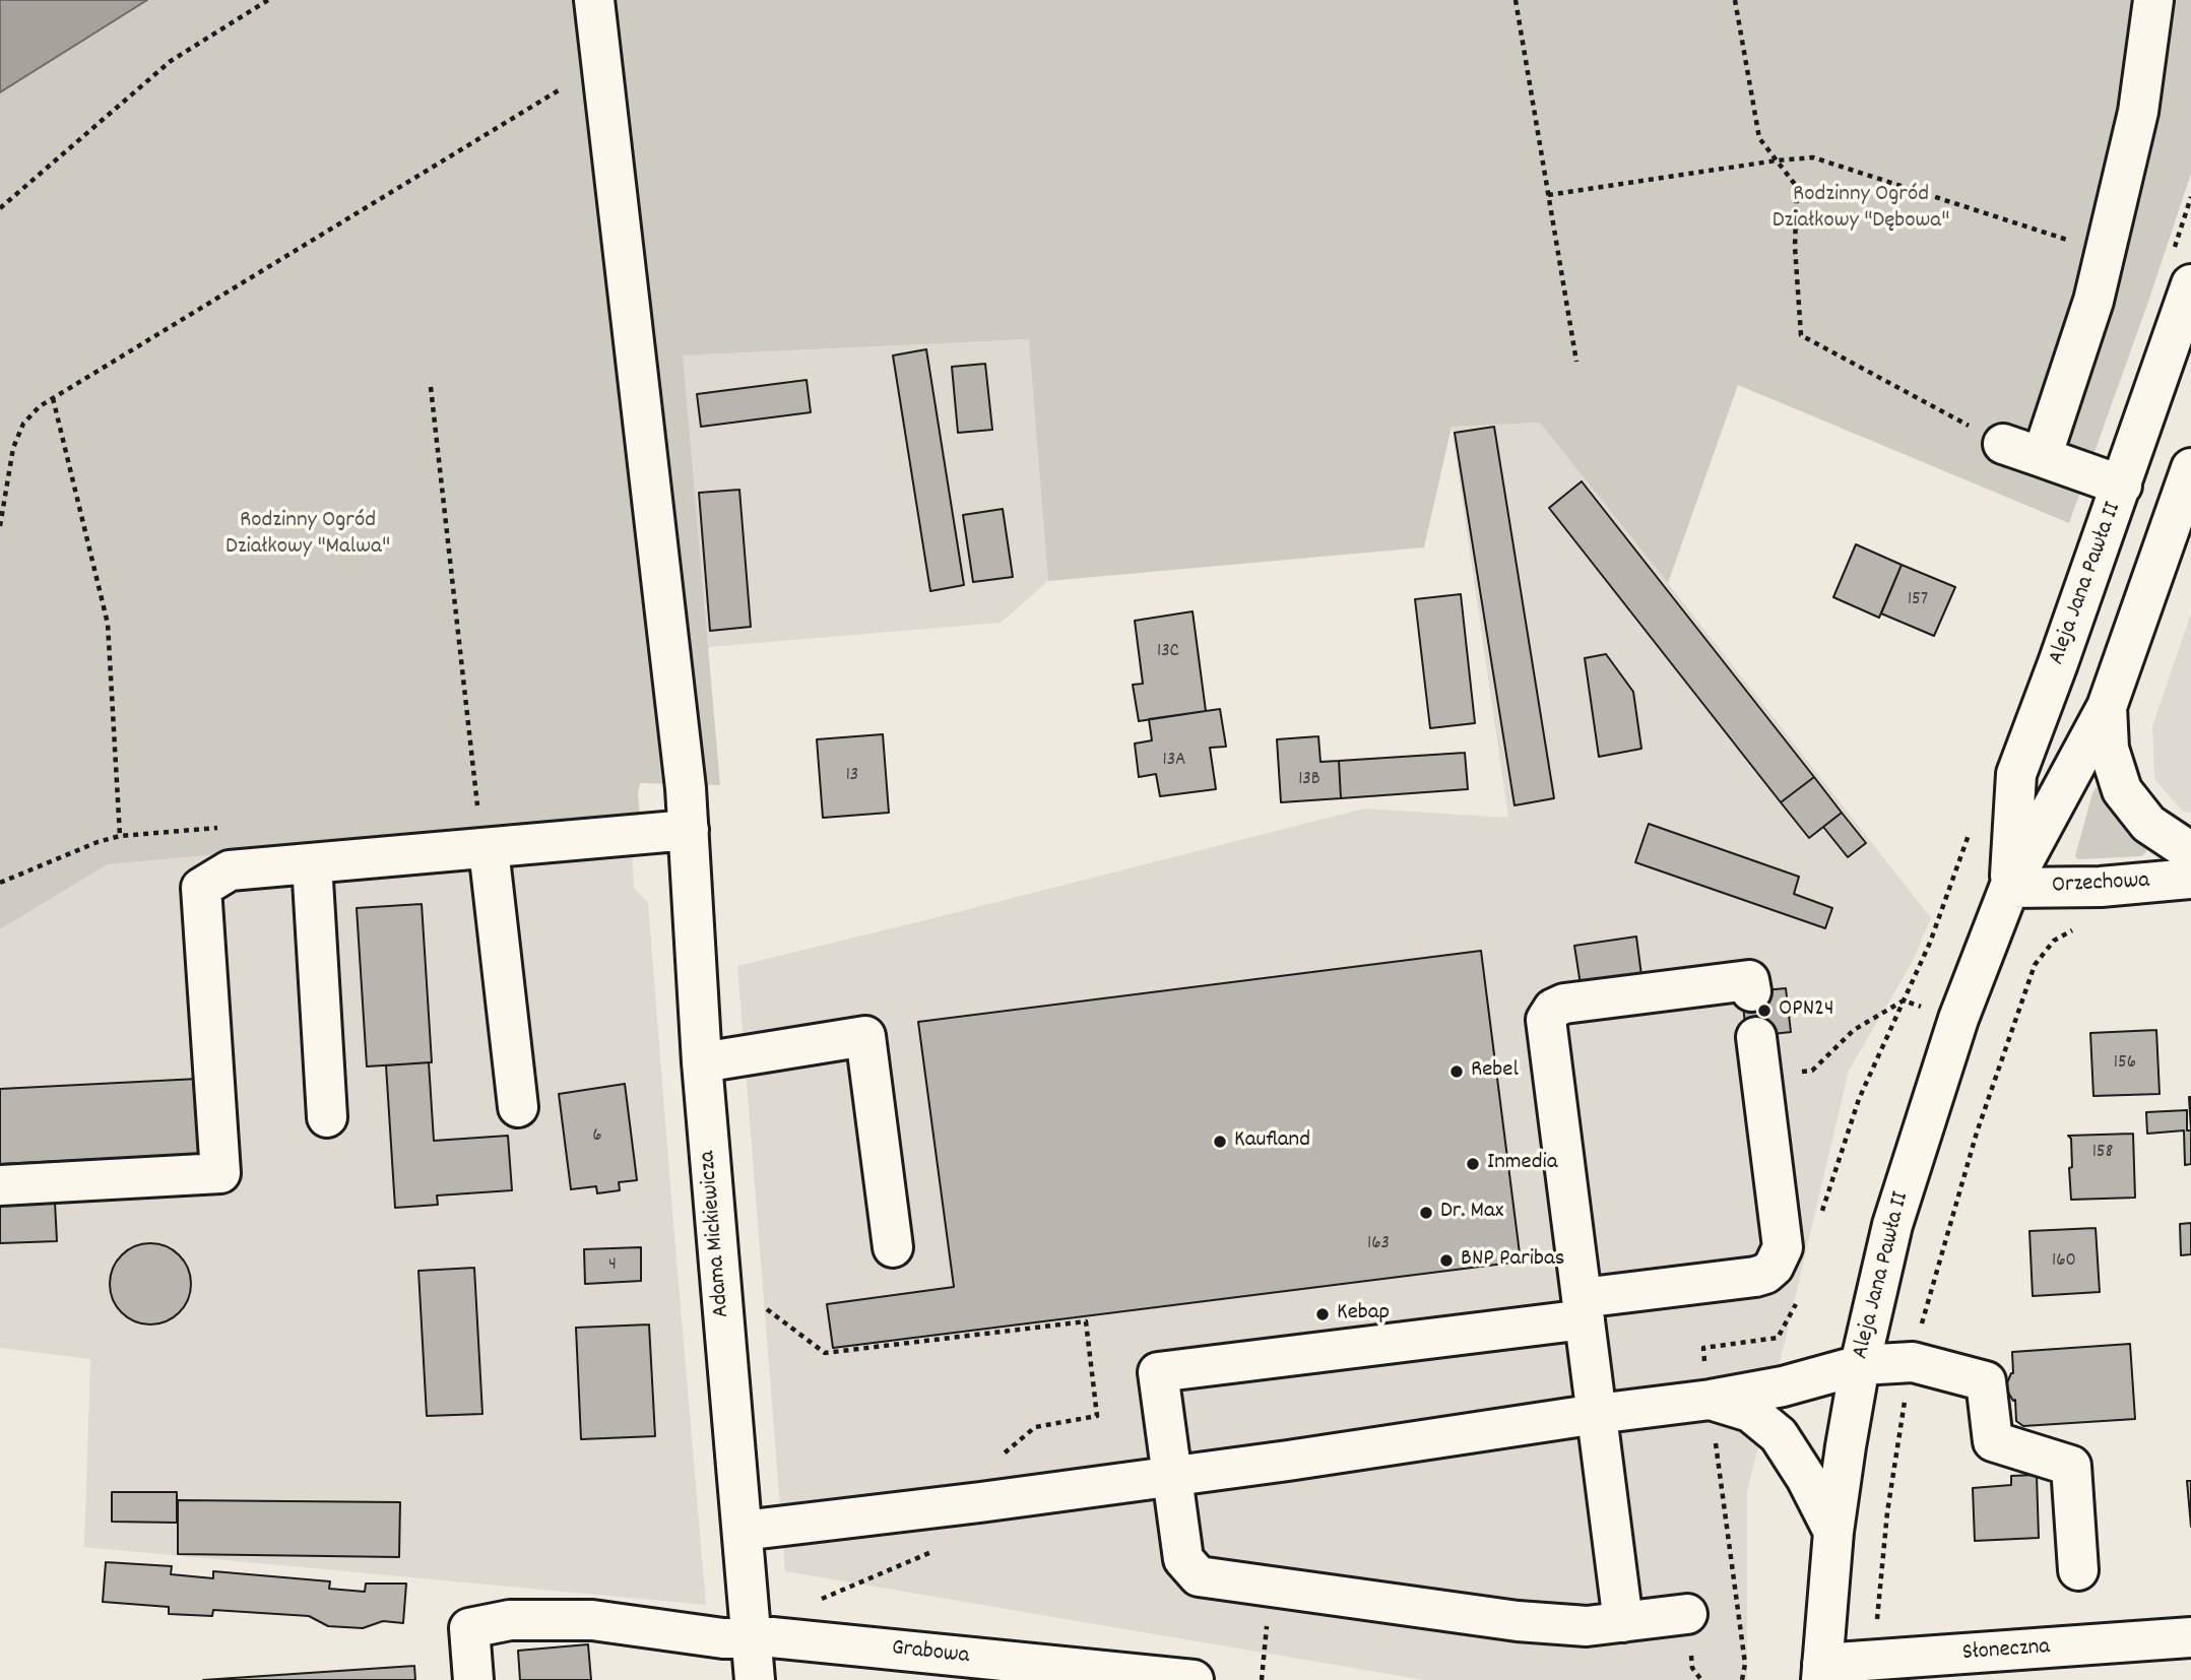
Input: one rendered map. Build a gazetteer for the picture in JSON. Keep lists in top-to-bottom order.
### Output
{
  "streets": {
    "street": [
      "Aleja Jana Pawła II",
      "Orzechowa",
      "Adama Mickiewicza",
      "Słoneczna",
      "Grabowa"
    ]
  },
  "crossings": [
    ["Aleja Jana Pawła II", "Orzechowa"],
    ["Aleja Jana Pawła II", "Słoneczna"],
    ["Adama Mickiewicza", "Grabowa"]
  ],
  "parks": ["Rodzinny Ogród Działkowy \"Dębowa\"", "Rodzinny Ogród Działkowy \"Malwa\""],
  "places": [
    "OPN24",
    "Rebel",
    "Kaufland",
    "Inmedia",
    "Dr. Max",
    "BNP Paribas",
    "Kebap"
  ],
  "house_numbers": [
    "157",
    "13C",
    "13A",
    "13",
    "13B",
    "156",
    "6",
    "158",
    "163",
    "160",
    "4"
  ]
}
